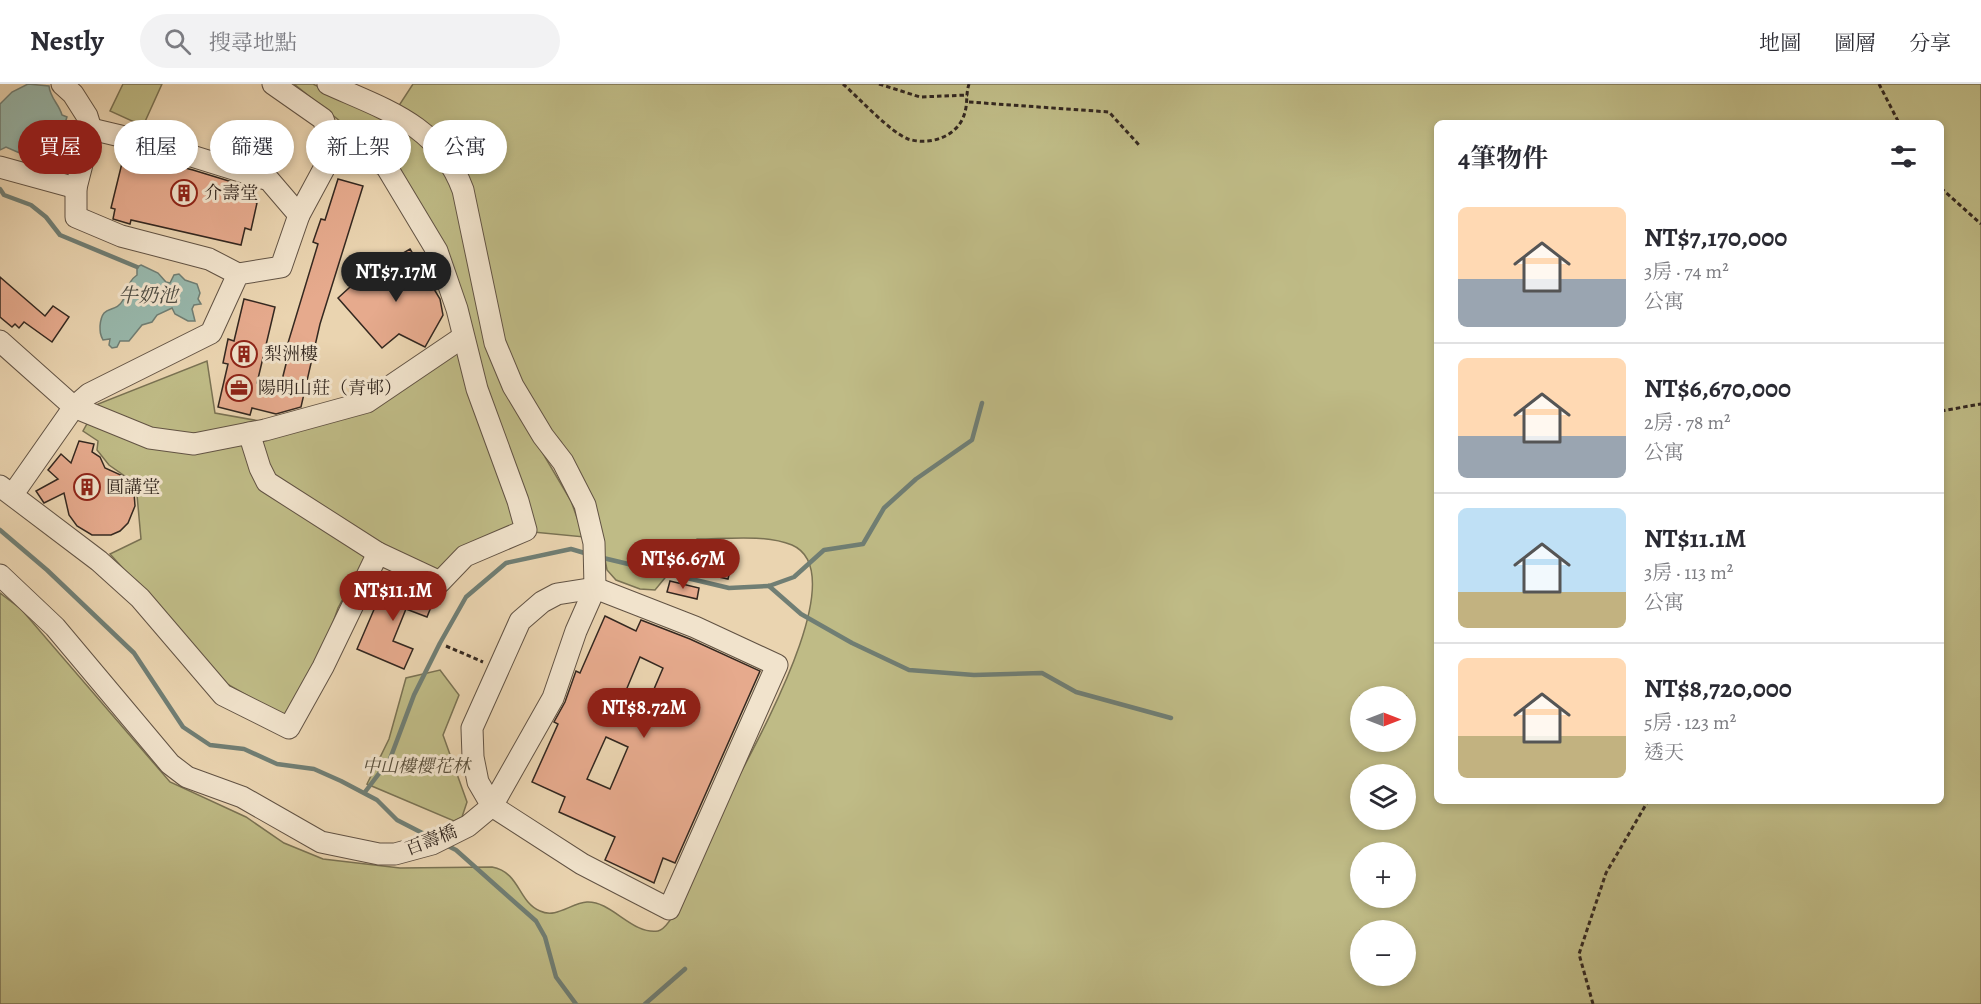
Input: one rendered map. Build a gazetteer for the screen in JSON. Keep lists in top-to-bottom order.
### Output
{
  "streets": {
    "lane": ["百壽橋"]
  },
  "water": ["牛奶池"],
  "parks": ["中山樓櫻花林"],
  "places": {
    "building": ["介壽堂", "梨洲樓", "圓講堂"],
    "office": ["陽明山莊（青邨）"]
  },
  "north": "right",
  "page": {
    "header": "Nestly",
    "search": "搜尋地點",
    "nav": ["地圖", "圖層", "分享"],
    "chip": [
      "買屋",
      "租屋",
      "篩選",
      "新上架",
      "公寓"
    ],
    "heading": "4筆物件",
    "list": [
      {
        "name": "NT$7,170,000",
        "note": "3房 · 74 m² · 公寓"
      },
      {
        "name": "NT$6,670,000",
        "note": "2房 · 78 m² · 公寓"
      },
      {
        "name": "NT$11.1M",
        "note": "3房 · 113 m² · 公寓"
      },
      {
        "name": "NT$8,720,000",
        "note": "5房 · 123 m² · 透天"
      }
    ],
    "price": [
      "NT$7.17M",
      "NT$6.67M",
      "NT$11.1M",
      "NT$8.72M"
    ],
    "map_buttons": ["+", "−"]
  }
}
